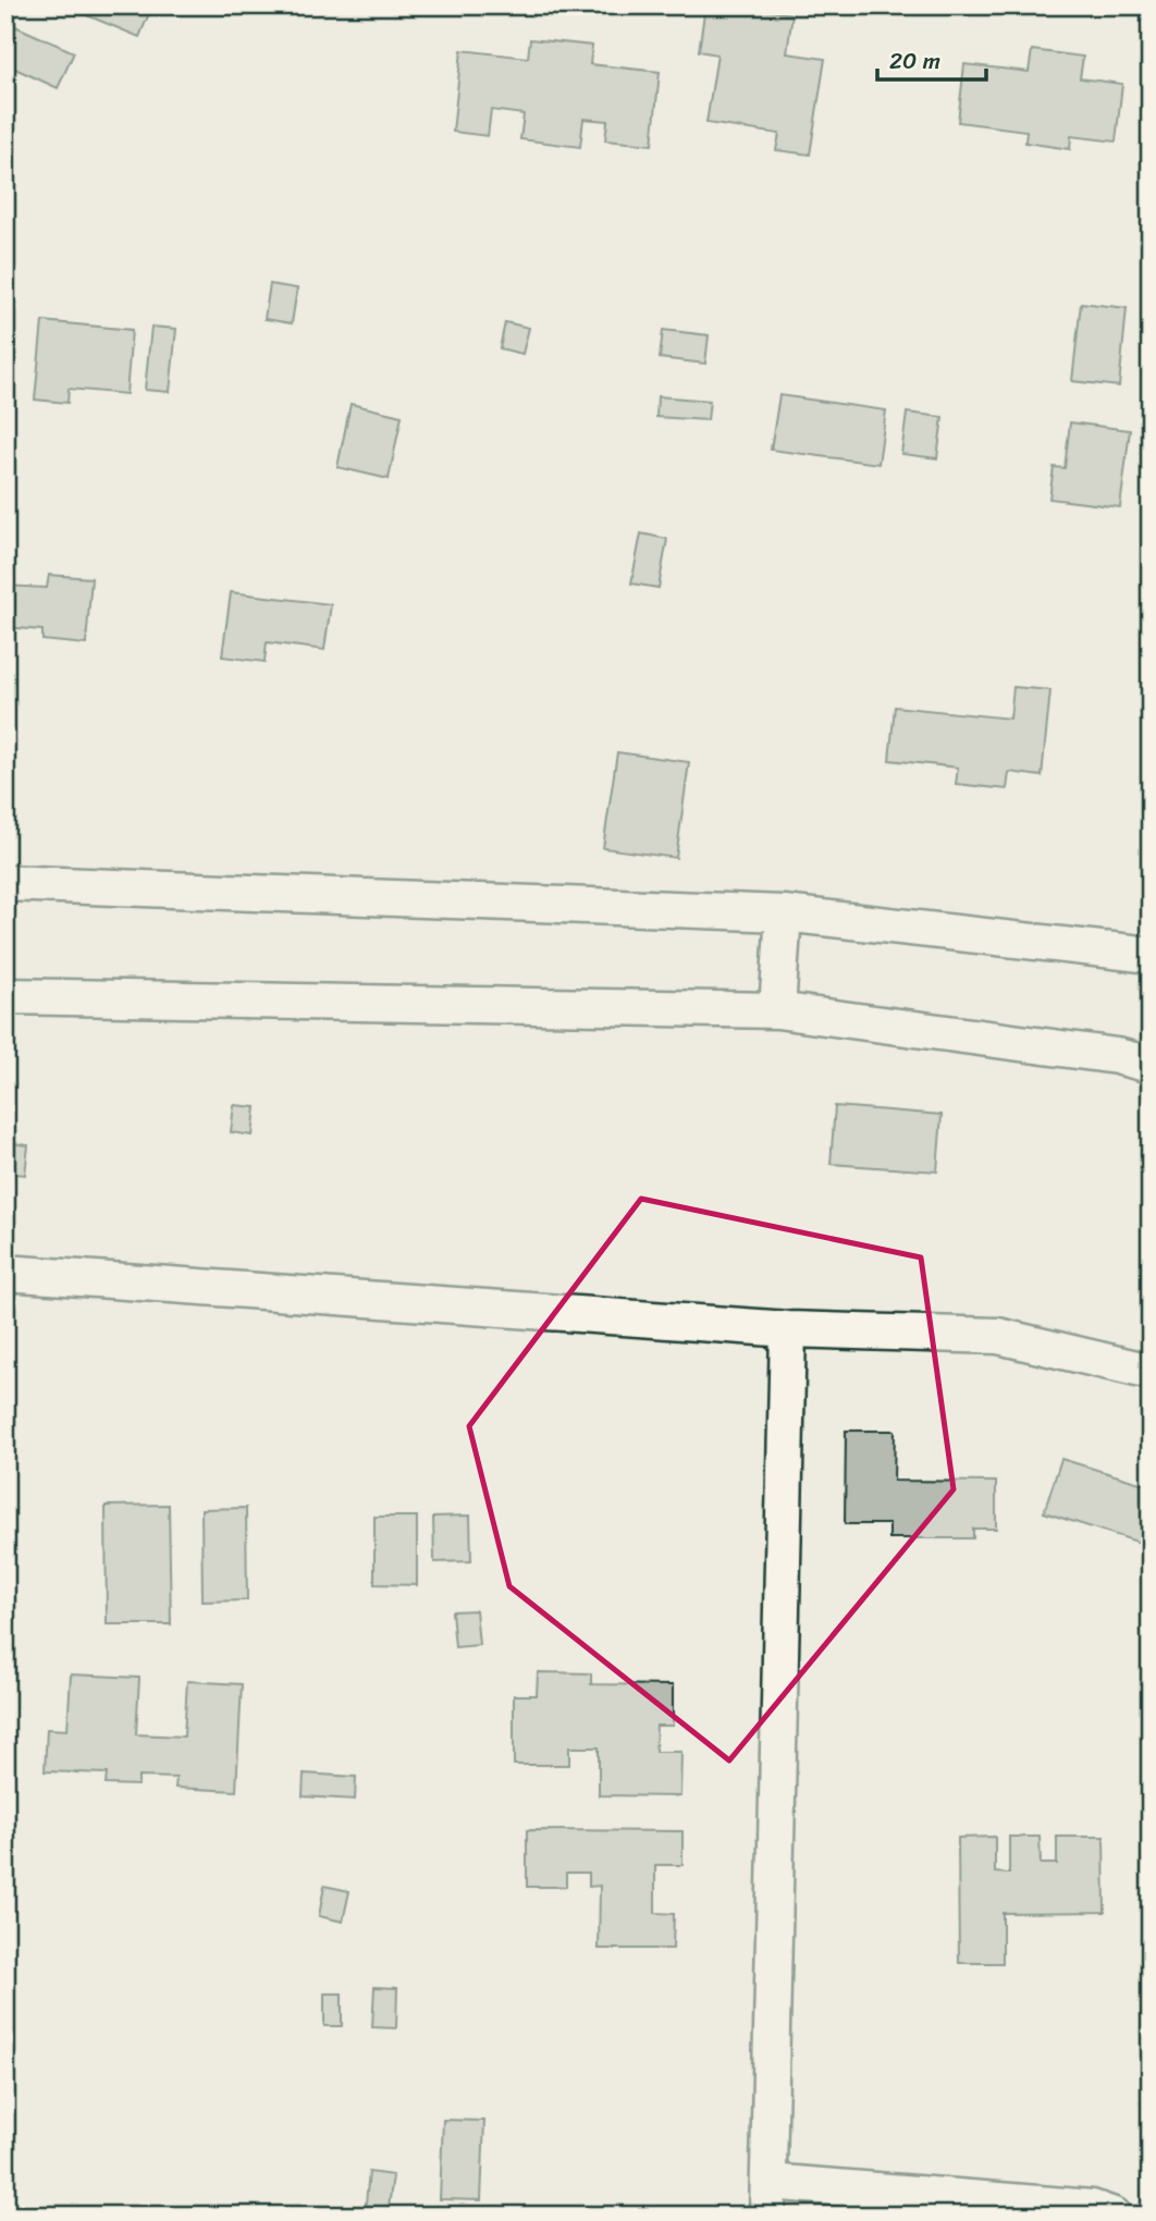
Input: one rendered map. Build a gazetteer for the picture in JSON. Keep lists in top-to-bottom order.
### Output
{
  "scale_bar": "20 m"
}
